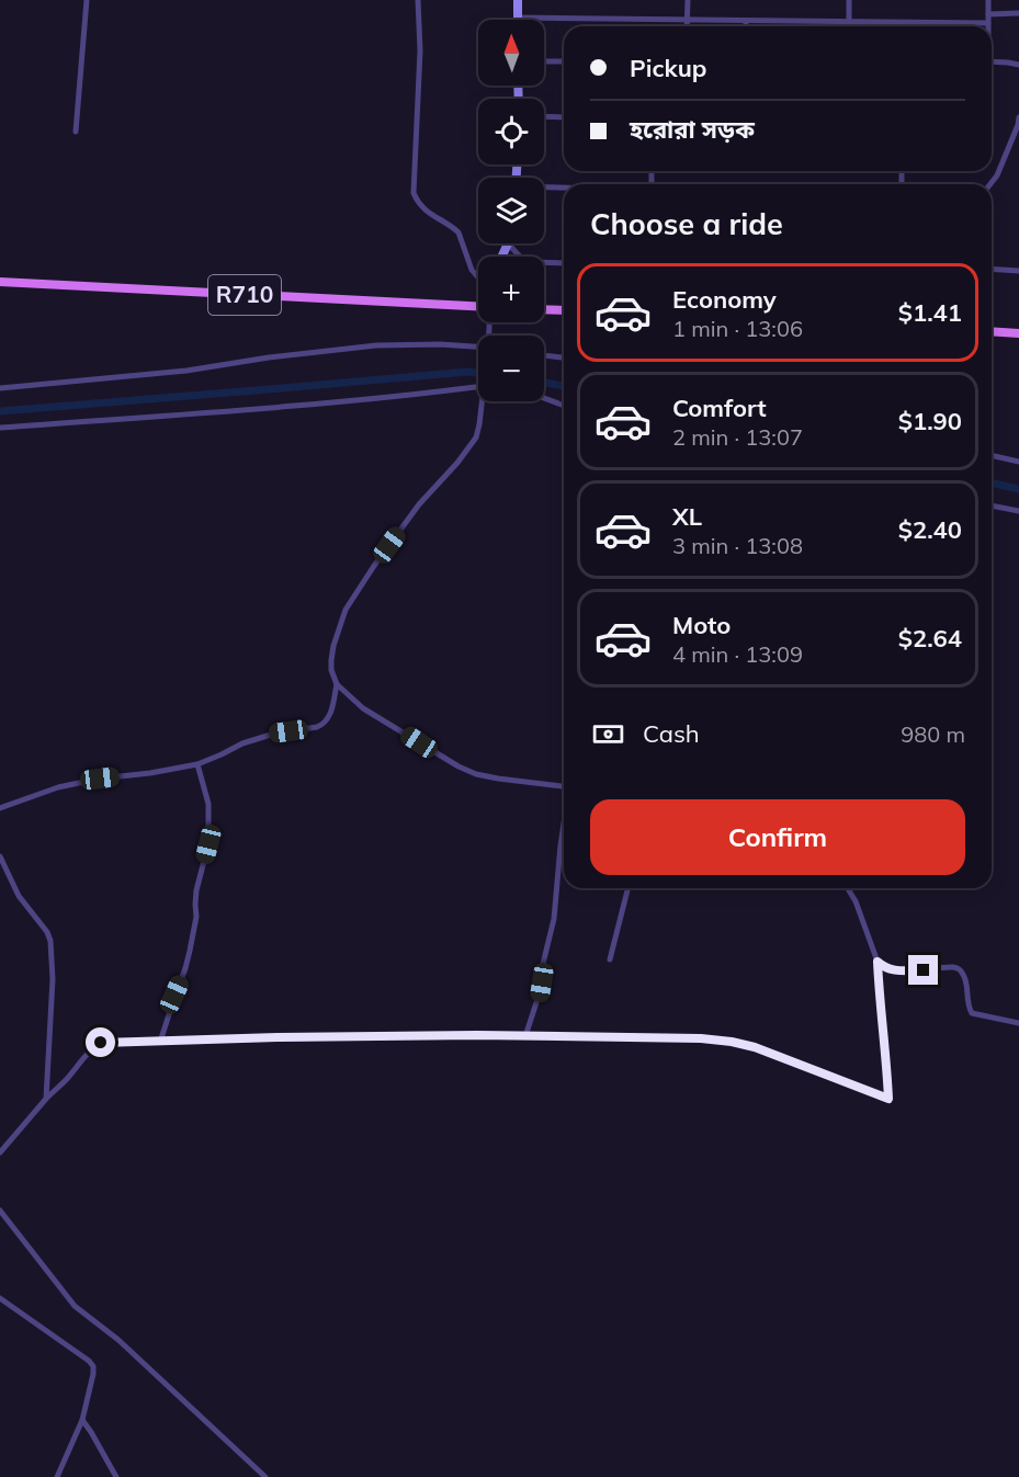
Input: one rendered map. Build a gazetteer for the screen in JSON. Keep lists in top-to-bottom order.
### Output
{
  "streets": {
    "main road": ["R710"]
  },
  "north": "top",
  "page": {
    "map_buttons": ["+", "−"],
    "banner": ["Pickup", "হরোরা সড়ক"],
    "heading": "Choose a ride",
    "list": [
      {
        "name": "Economy",
        "note": "1 min · 13:06",
        "value": "$1.41"
      },
      {
        "name": "Comfort",
        "note": "2 min · 13:07",
        "value": "$1.90"
      },
      {
        "name": "XL",
        "note": "3 min · 13:08",
        "value": "$2.40"
      },
      {
        "name": "Moto",
        "note": "4 min · 13:09",
        "value": "$2.64"
      }
    ],
    "pay": ["Cash", "980 m"],
    "buttons": "Confirm"
  }
}
